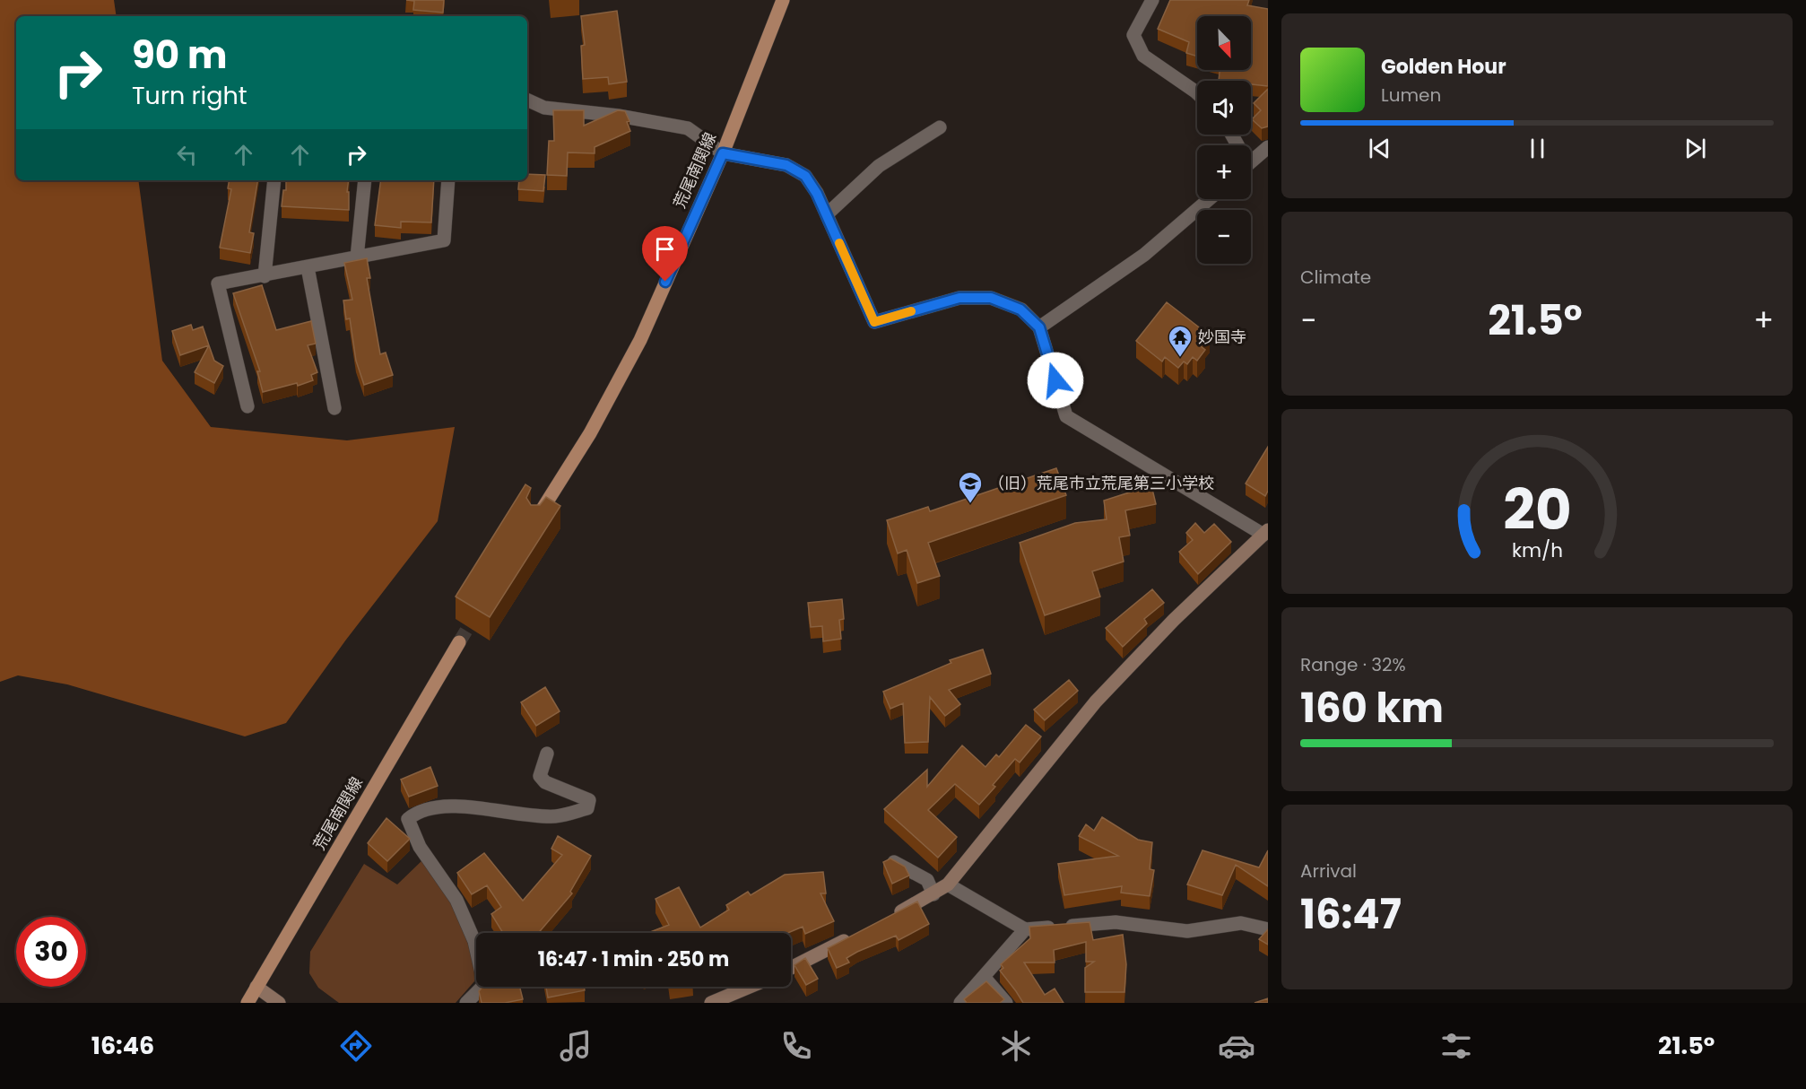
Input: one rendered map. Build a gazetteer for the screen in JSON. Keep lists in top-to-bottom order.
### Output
{
  "streets": {
    "main road": ["荒尾南関線"]
  },
  "places": {
    "temple": ["妙国寺"],
    "school or university": ["（旧）荒尾市立荒尾第三小学校"]
  },
  "north": "bottom right",
  "page": {
    "map_buttons": ["+", "−"],
    "turn": ["90 m", "Turn right"],
    "song": ["Golden Hour", "Lumen"],
    "tile": [
      "Climate",
      ["Range · 32%", "160 km"],
      ["Arrival", "16:47"]
    ],
    "heat": ["−", "21.5°", "+"],
    "limit": "30",
    "trip": "16:47 · 1 min · 250 m",
    "tabs": ["16:46", "21.5°"],
    "gauge": ["20", "km/h"]
  }
}
